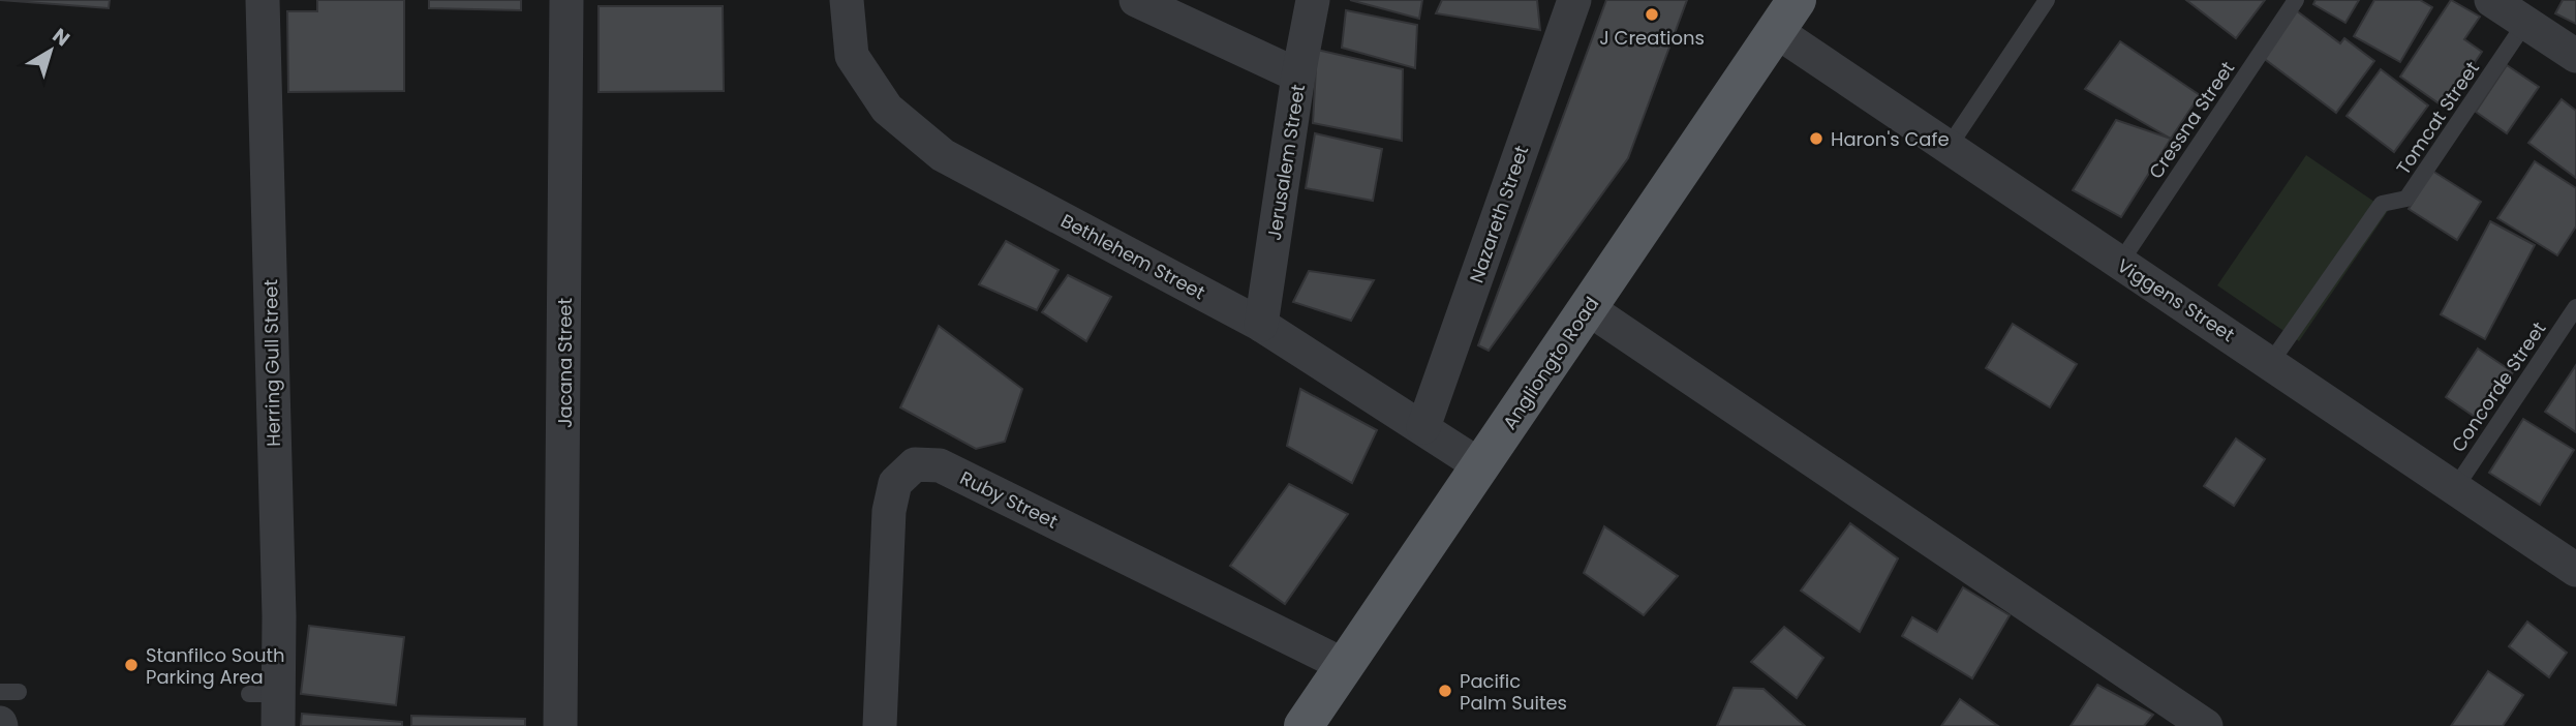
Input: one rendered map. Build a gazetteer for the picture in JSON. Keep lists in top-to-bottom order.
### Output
{
  "streets": {
    "main road": ["Angliongto Road"],
    "street": [
      "Jerusalem Street",
      "Nazareth Street",
      "Bethlehem Street",
      "Viggens Street",
      "Herring Gull Street",
      "Jacana Street",
      "Ruby Street"
    ],
    "lane": ["Tomcat Street", "Cressna Street", "Concorde Street"]
  },
  "crossings": [
    ["Tomcat Street", "Viggens Street"],
    ["Cressna Street", "Viggens Street"],
    ["Jerusalem Street", "Bethlehem Street"],
    ["Nazareth Street", "Bethlehem Street"],
    ["Bethlehem Street", "Angliongto Road"],
    ["Viggens Street", "Angliongto Road"],
    ["Viggens Street", "Concorde Street"],
    ["Angliongto Road", "Ruby Street"]
  ],
  "places": [
    "J Creations",
    "Haron's Cafe",
    "Stanfilco South Parking Area",
    "Pacific Palm Suites"
  ],
  "north": "top right"
}
